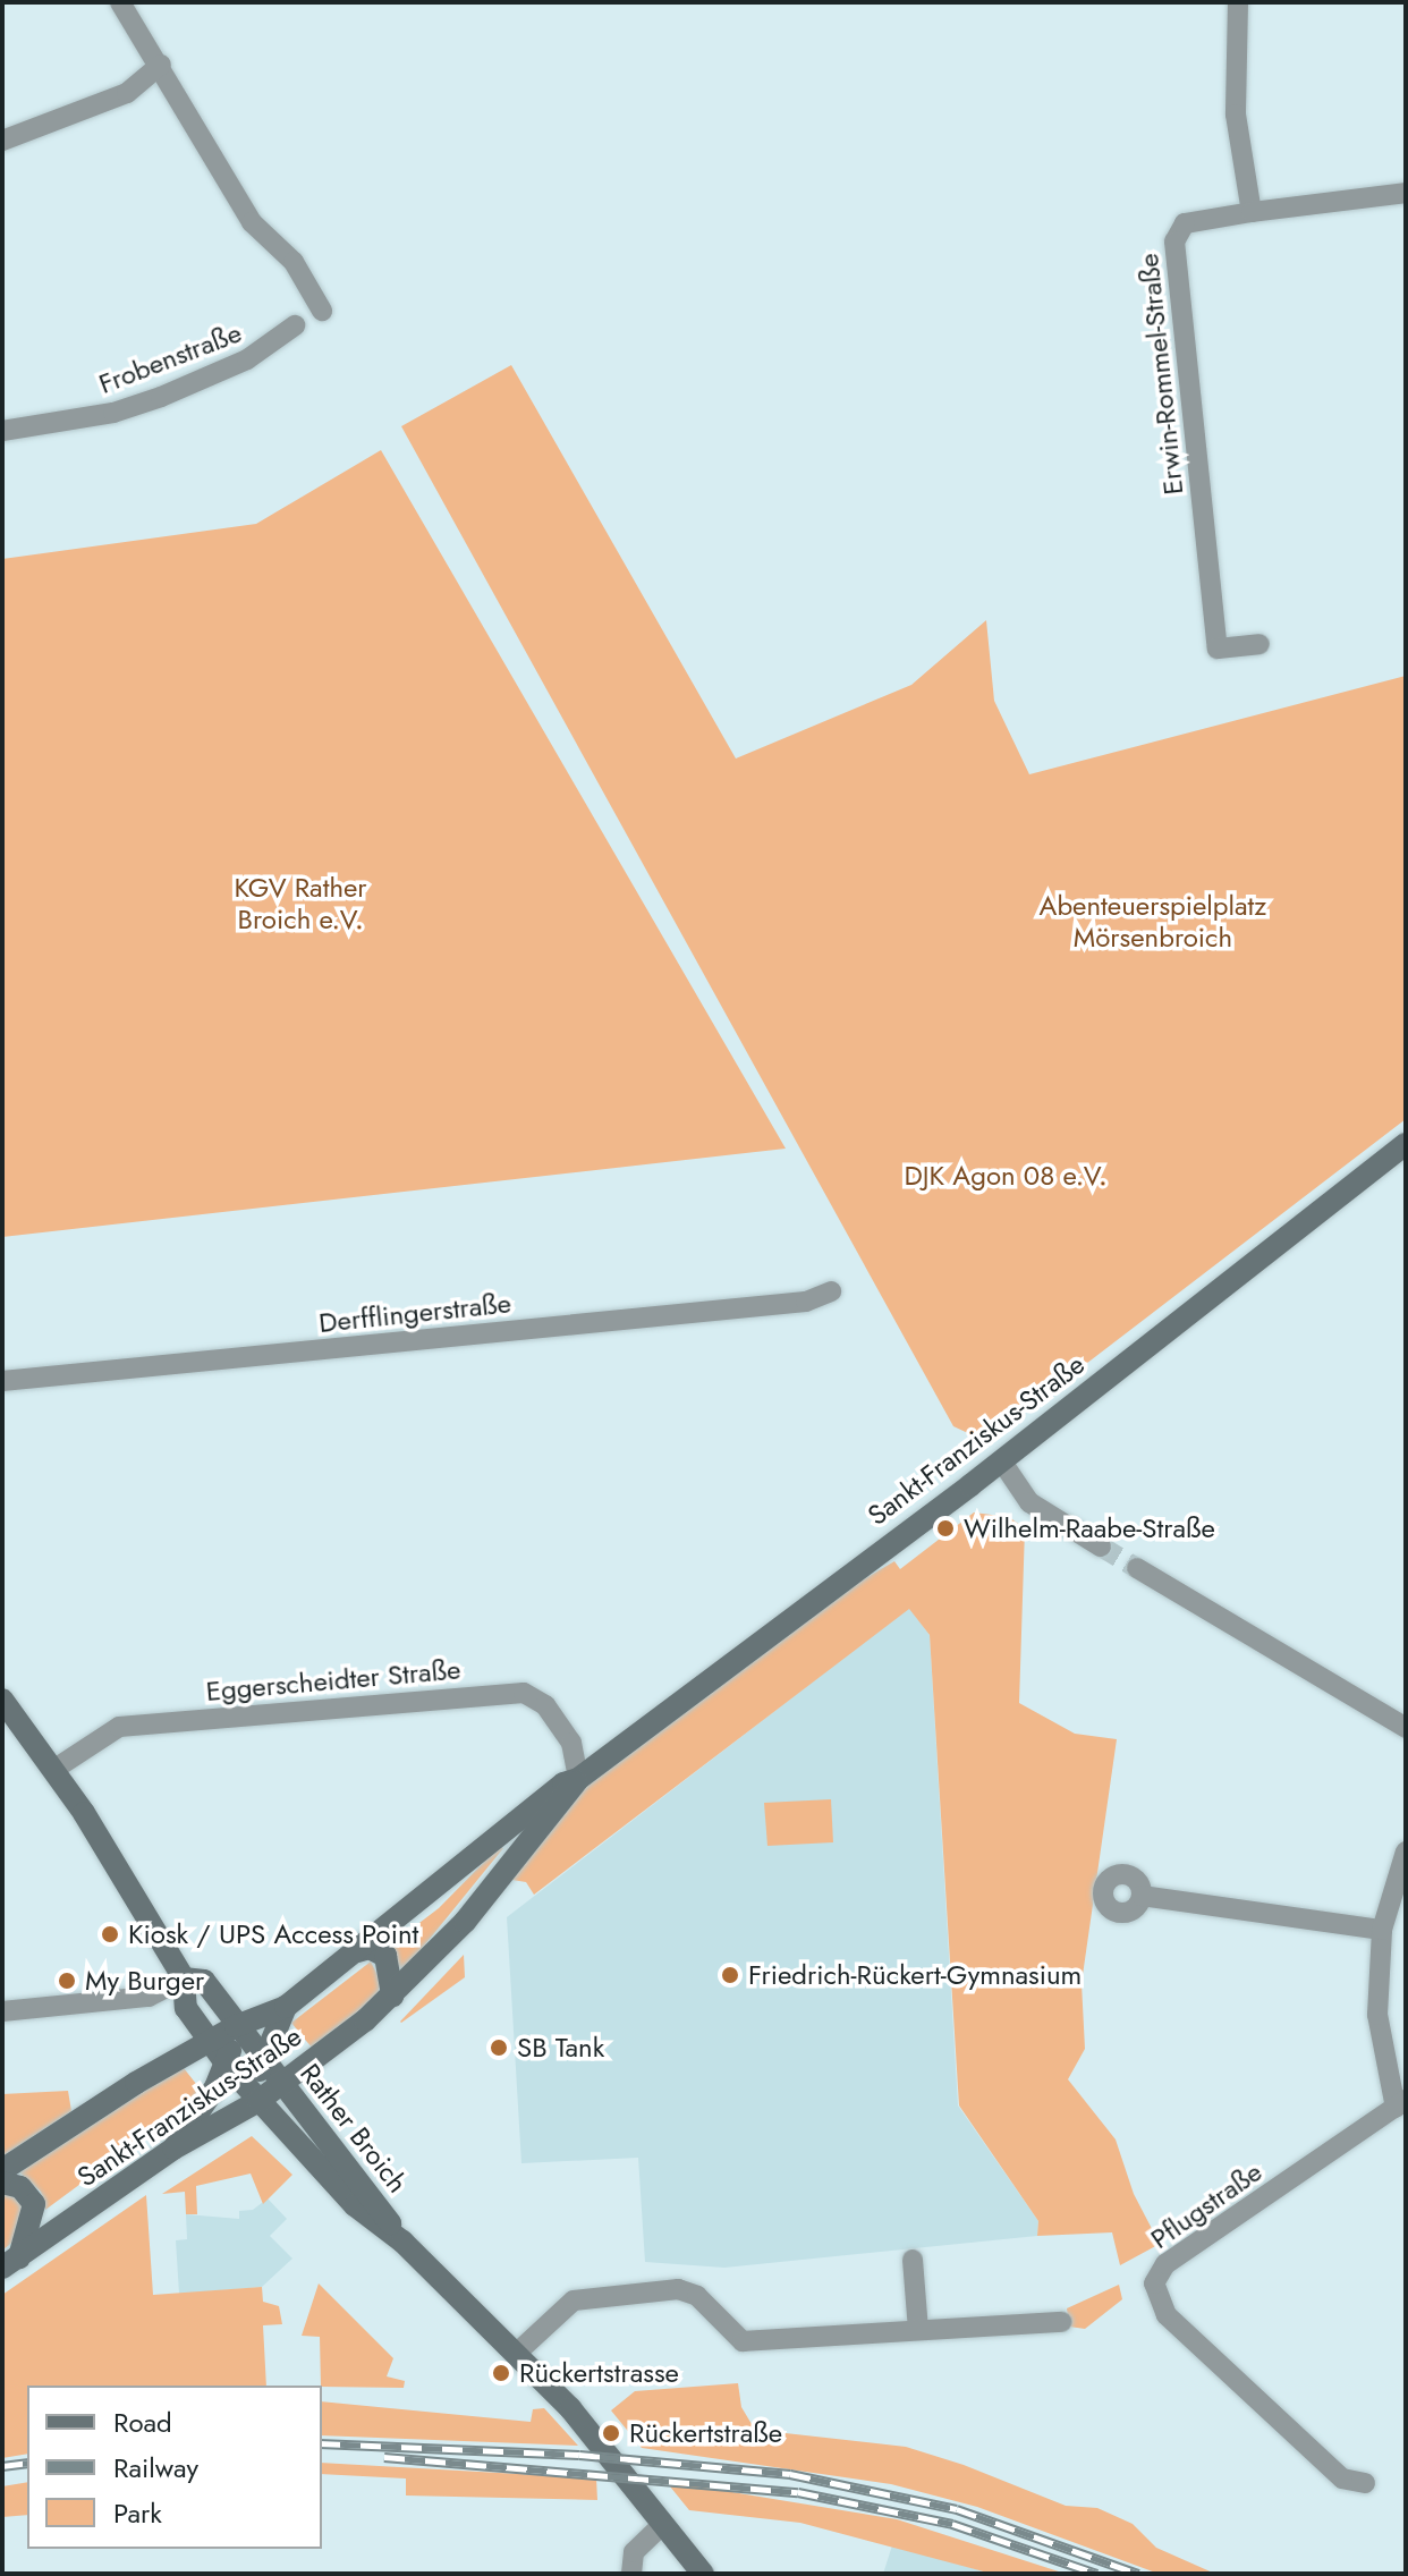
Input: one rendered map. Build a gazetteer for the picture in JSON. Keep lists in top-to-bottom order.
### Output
{
  "streets": {
    "main road": ["Sankt-Franziskus-Straße", "Rather Broich"],
    "street": [
      "Frobenstraße",
      "Erwin-Rommel-Straße",
      "Derfflingerstraße",
      "Eggerscheidter Straße",
      "Pflugstraße"
    ]
  },
  "crossings": [
    ["Sankt-Franziskus-Straße", "Eggerscheidter Straße"],
    ["Sankt-Franziskus-Straße", "Rather Broich"],
    ["Eggerscheidter Straße", "Rather Broich"]
  ],
  "parks": ["KGV Rather Broich e.V.", "Abenteuerspielplatz Mörsenbroich", "DJK Agon 08 e.V."],
  "places": [
    "Wilhelm-Raabe-Straße",
    "Kiosk / UPS Access Point",
    "Friedrich-Rückert-Gymnasium",
    "My Burger",
    "SB Tank",
    "Rückertstrasse",
    "Rückertstraße"
  ],
  "legend": ["Road", "Railway", "Park"]
}
